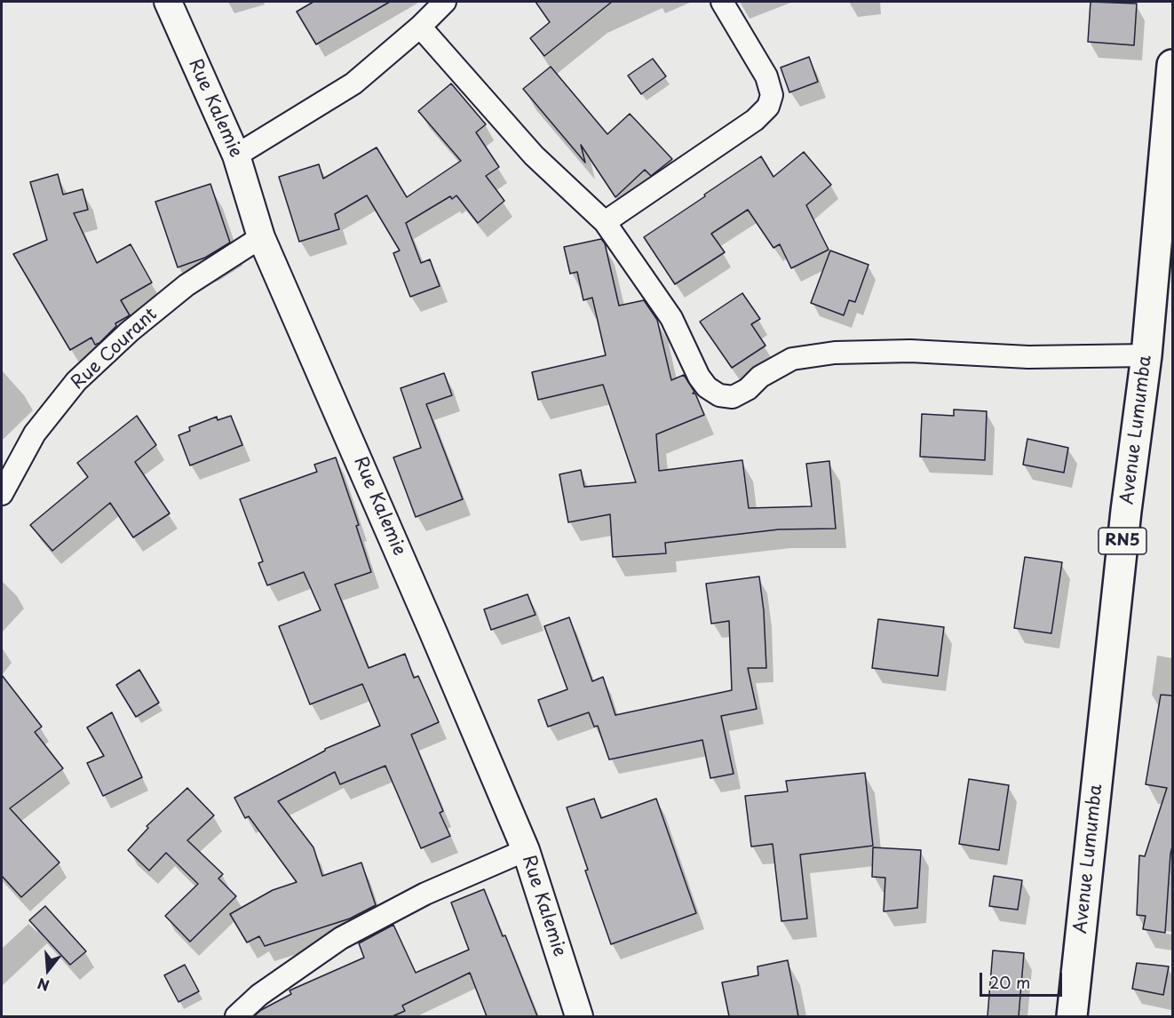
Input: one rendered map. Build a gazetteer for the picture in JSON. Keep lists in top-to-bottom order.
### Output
{
  "streets": {
    "highway": ["Avenue Lumumba", "RN5"],
    "street": ["Rue Kalemie", "Rue Courant"]
  },
  "crossings": [
    ["Rue Kalemie", "Rue Courant"]
  ],
  "scale_bar": "20 m",
  "north": "bottom"
}
